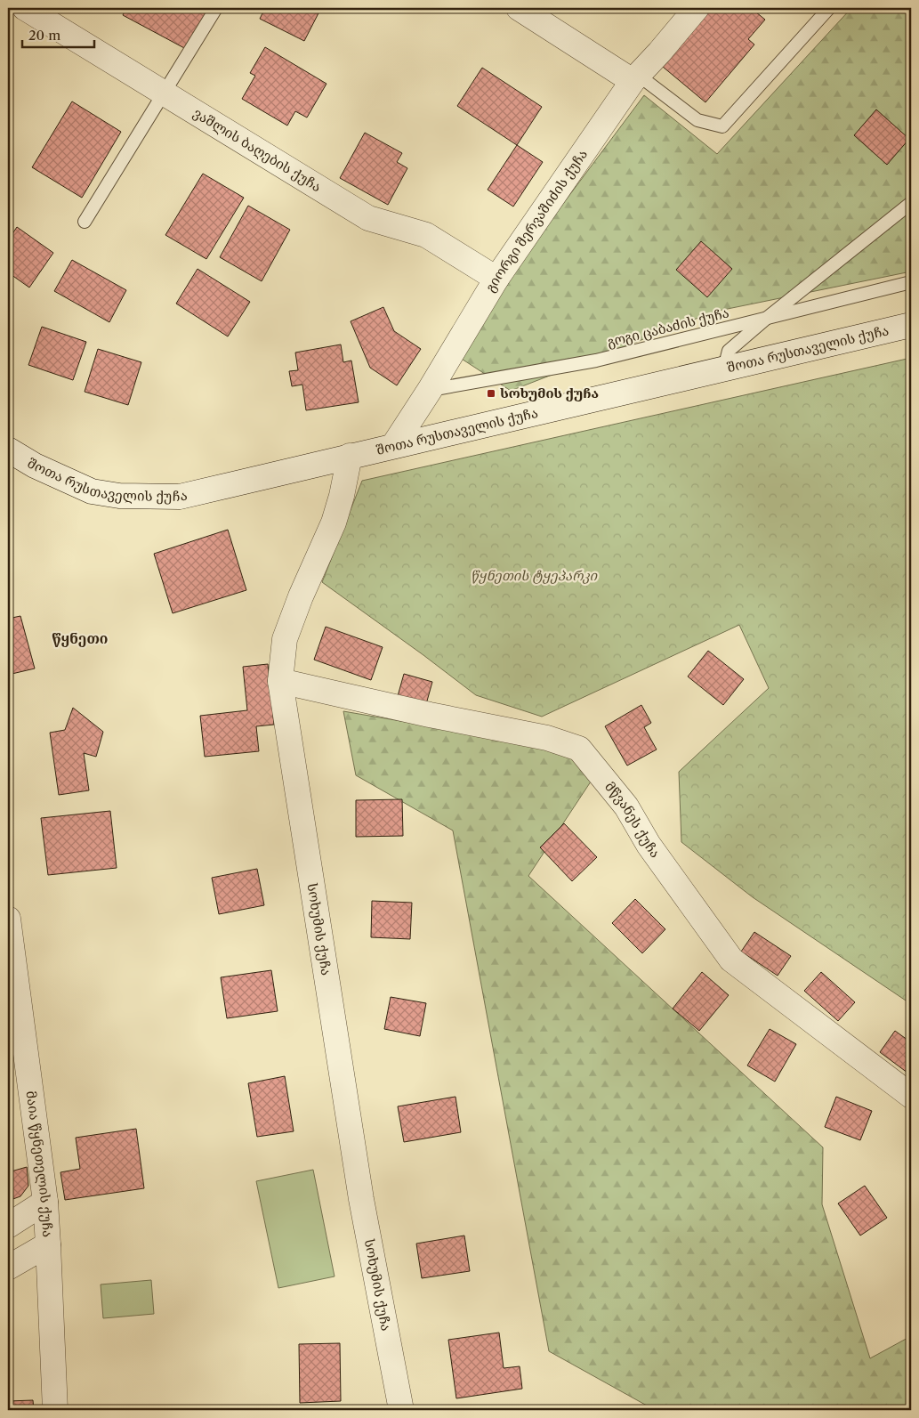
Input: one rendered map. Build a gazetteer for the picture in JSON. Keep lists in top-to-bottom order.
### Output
{
  "streets": {
    "street": [
      "ვაშლის ბაღების ქუჩა",
      "გიორგი შერვაშიძის ქუჩა",
      "შოთა რუსთაველის ქუჩა",
      "მწვანეს ქუჩა",
      "სოხუმის ქუჩა",
      "მაია წყნეთელის ქუჩა"
    ],
    "lane": ["გოგი ცაბაძის ქუჩა"]
  },
  "crossings": [
    ["ვაშლის ბაღების ქუჩა", "გიორგი შერვაშიძის ქუჩა"],
    ["გიორგი შერვაშიძის ქუჩა", "გოგი ცაბაძის ქუჩა"],
    ["გიორგი შერვაშიძის ქუჩა", "შოთა რუსთაველის ქუჩა"],
    ["შოთა რუსთაველის ქუჩა", "სოხუმის ქუჩა"],
    ["მწვანეს ქუჩა", "სოხუმის ქუჩა"]
  ],
  "districts": ["წყნეთი"],
  "parks": ["წყნეთის ტყეპარკი"],
  "places": {
    "transit": ["სოხუმის ქუჩა"]
  },
  "scale_bar": "20 m"
}
